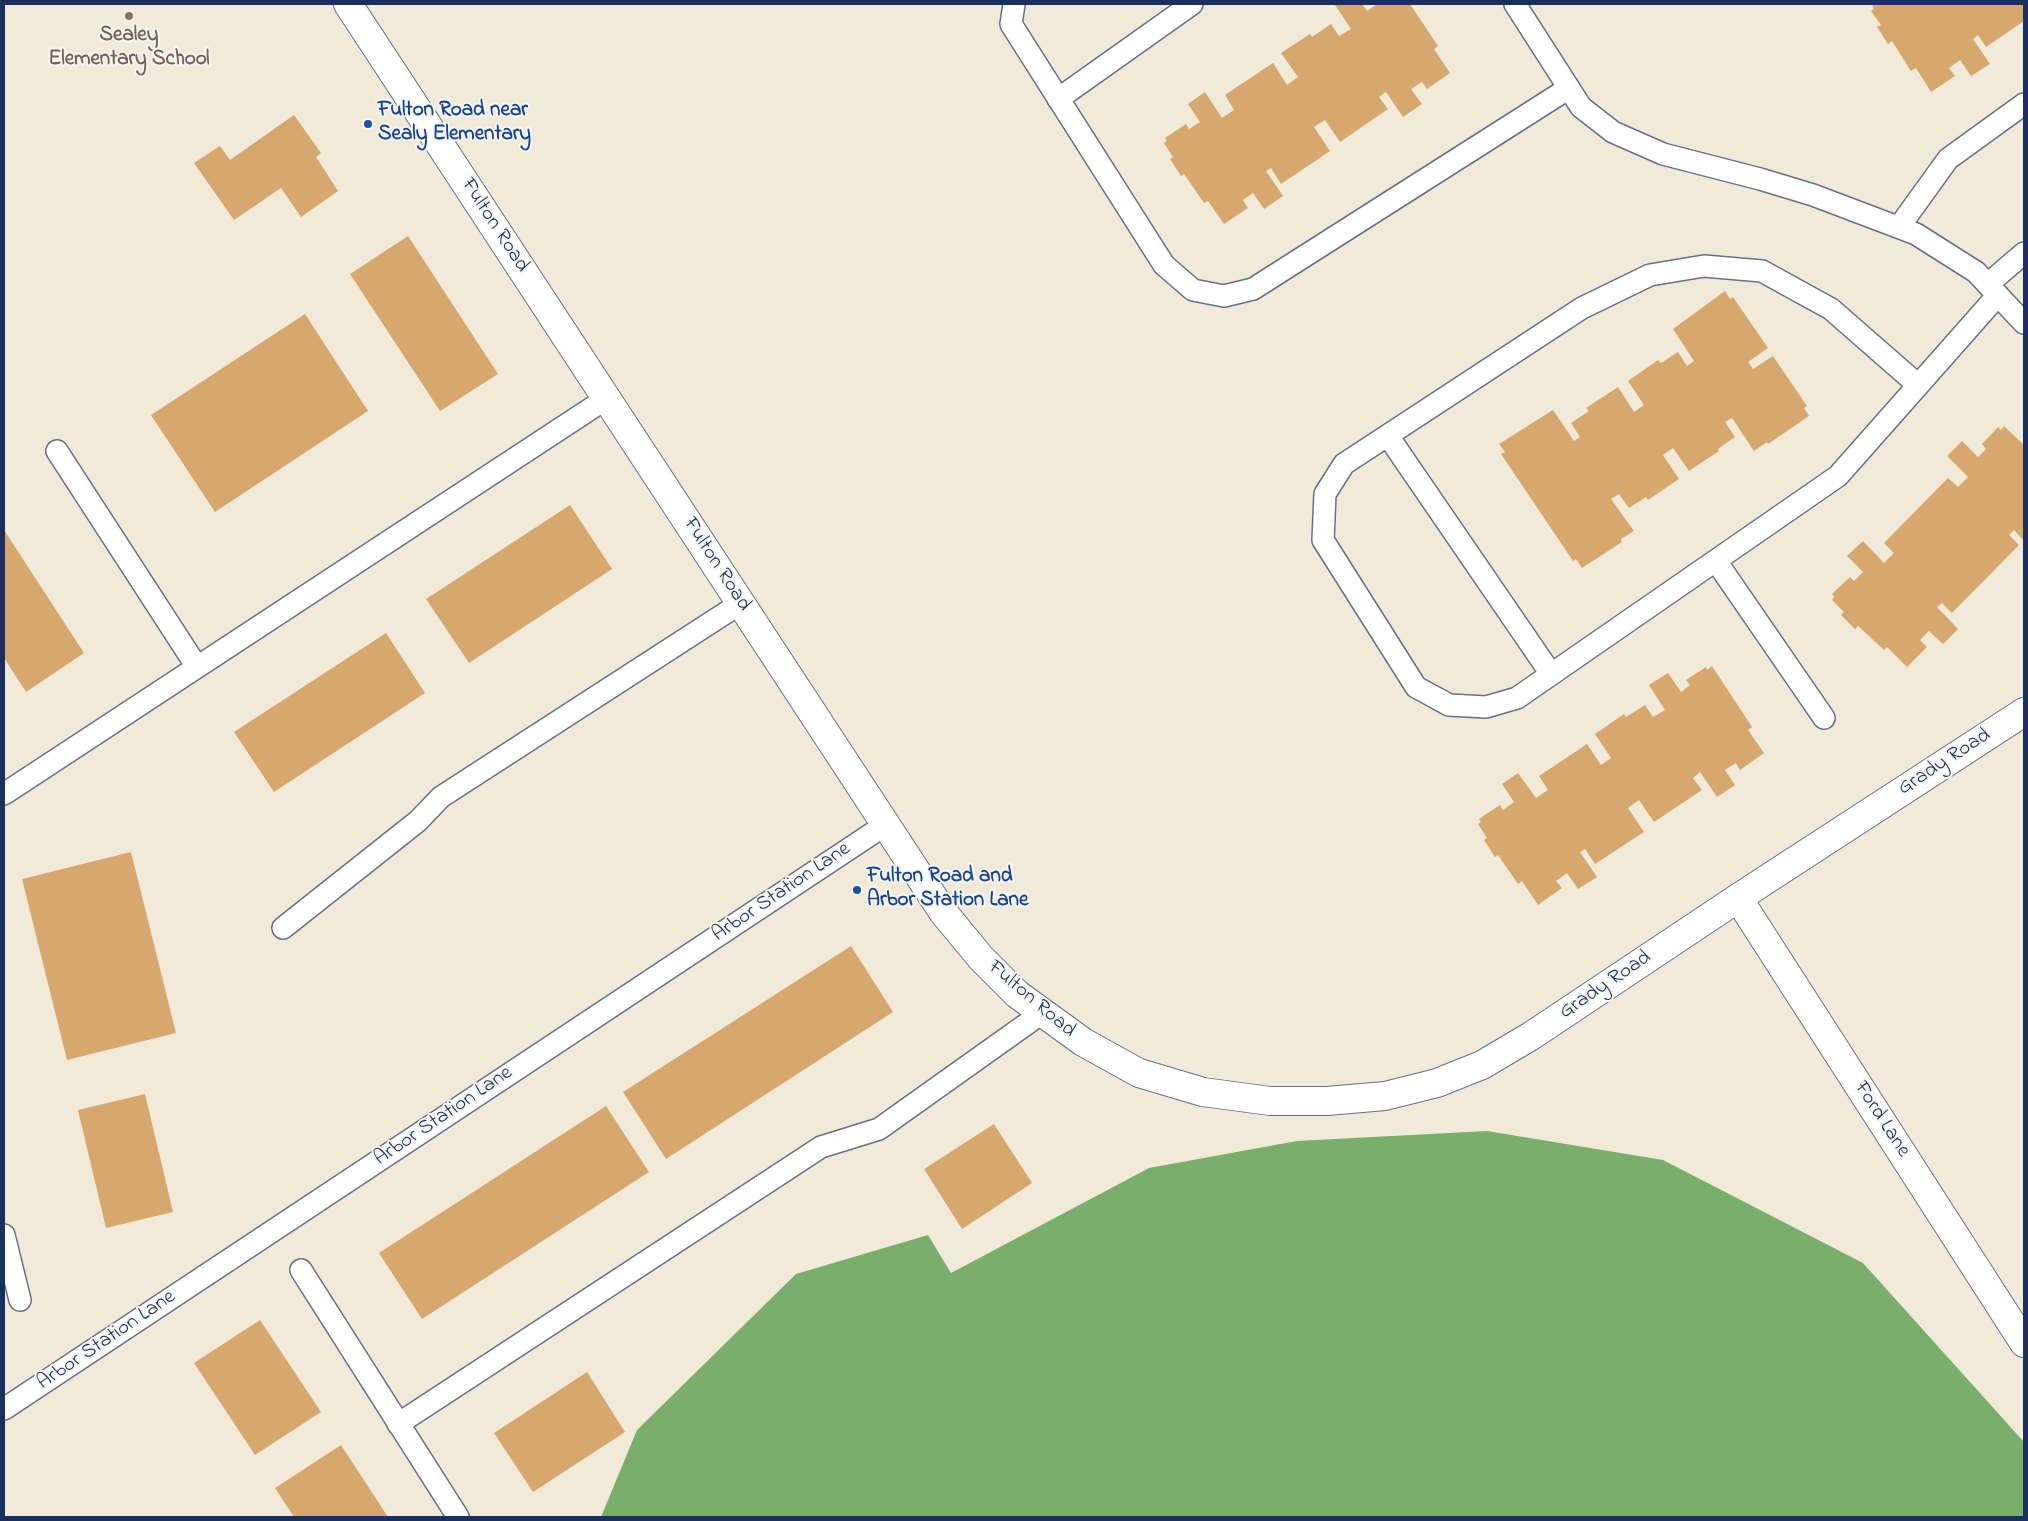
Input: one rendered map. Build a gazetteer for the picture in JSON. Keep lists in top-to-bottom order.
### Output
{
  "streets": {
    "street": ["Fulton Road", "Grady Road", "Ford Lane"],
    "lane": ["Arbor Station Lane"]
  },
  "crossings": [
    ["Fulton Road", "Grady Road"],
    ["Fulton Road", "Arbor Station Lane"],
    ["Grady Road", "Ford Lane"]
  ],
  "places": ["Sealey Elementary School", "Fulton Road near Sealy Elementary", "Fulton Road and Arbor Station Lane"]
}
